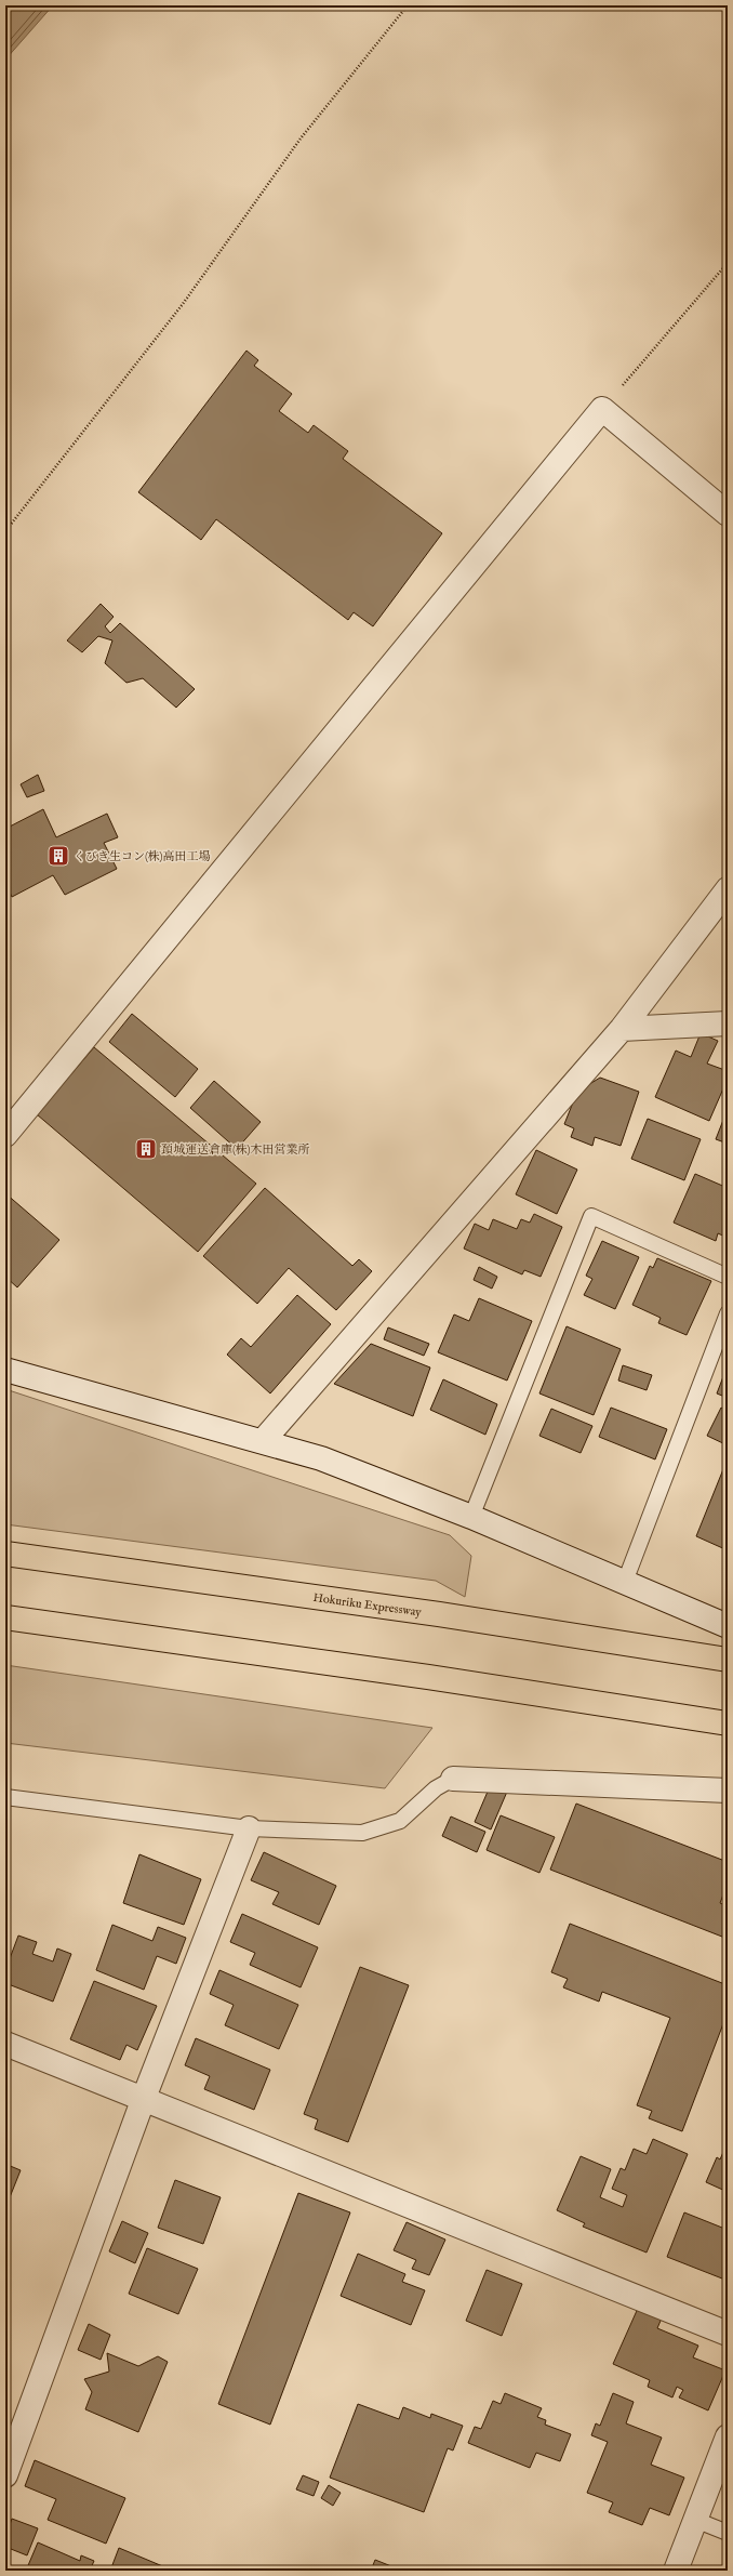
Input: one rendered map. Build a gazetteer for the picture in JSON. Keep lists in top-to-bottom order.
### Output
{
  "streets": {
    "highway": ["Hokuriku Expressway"]
  },
  "places": {
    "building": ["くびき生コン(株)高田工場", "頚城運送倉庫(株)木田営業所"]
  }
}
